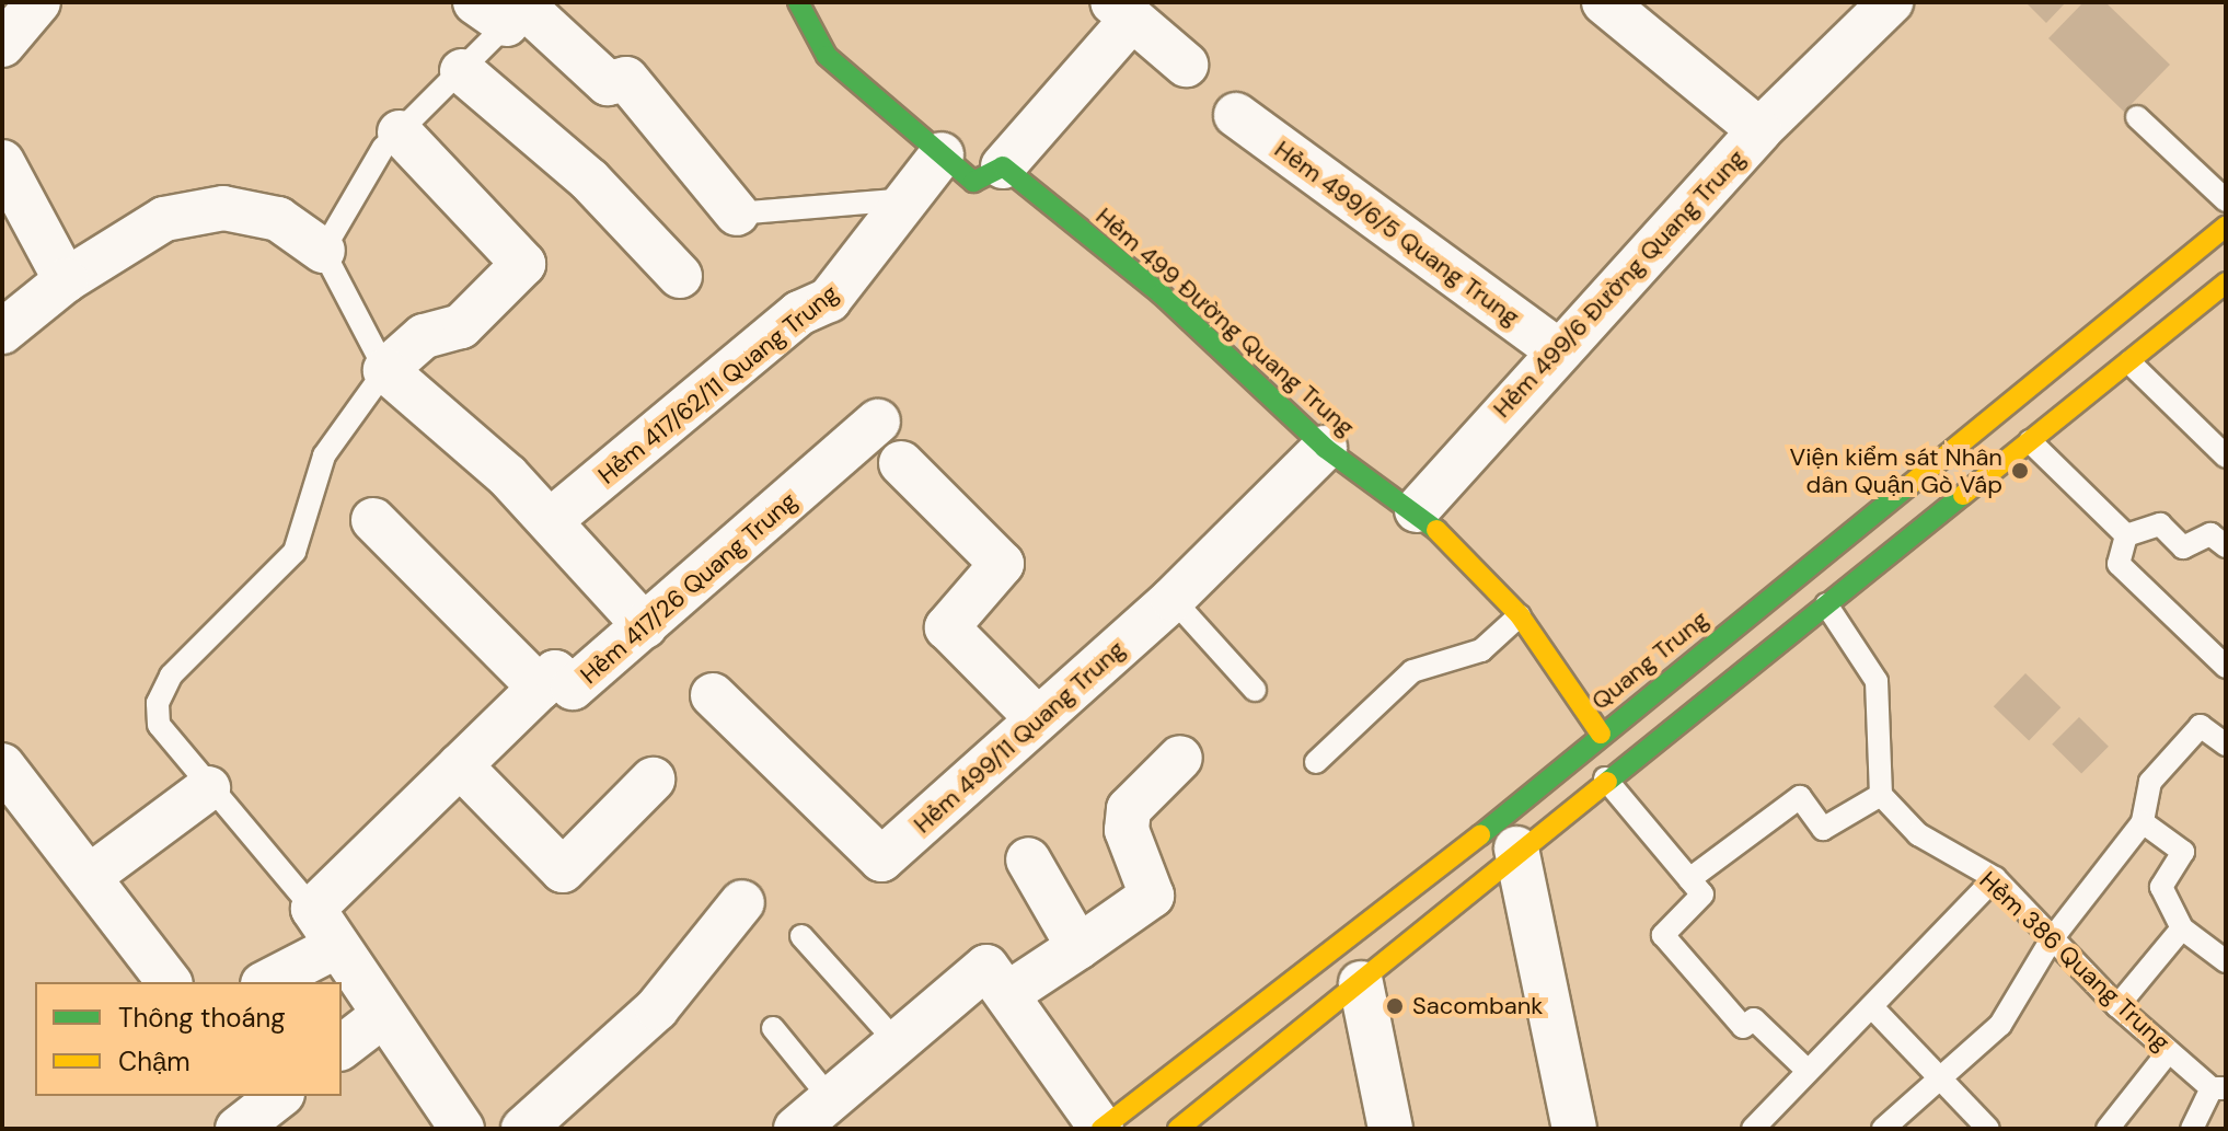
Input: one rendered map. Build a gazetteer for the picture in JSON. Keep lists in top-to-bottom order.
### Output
{
  "streets": {
    "main road": ["Hẻm 499 Đường Quang Trung", "Quang Trung"],
    "street": [
      "Hẻm 499/6/5 Quang Trung",
      "Hẻm 499/6 Đường Quang Trung",
      "Hẻm 417/62/11 Quang Trung",
      "Hẻm 417/26 Quang Trung",
      "Hẻm 499/11 Quang Trung"
    ],
    "lane": ["Hẻm 386 Quang Trung"]
  },
  "crossings": [
    ["Hẻm 499/6/5 Quang Trung", "Hẻm 499/6 Đường Quang Trung"],
    ["Hẻm 499/6 Đường Quang Trung", "Hẻm 499 Đường Quang Trung"],
    ["Hẻm 499 Đường Quang Trung", "Quang Trung"],
    ["Hẻm 499 Đường Quang Trung", "Hẻm 499/11 Quang Trung"]
  ],
  "places": ["Viện kiểm sát Nhân dân Quận Gò Vấp", "Sacombank"],
  "legend": ["Thông thoáng", "Chậm"]
}
